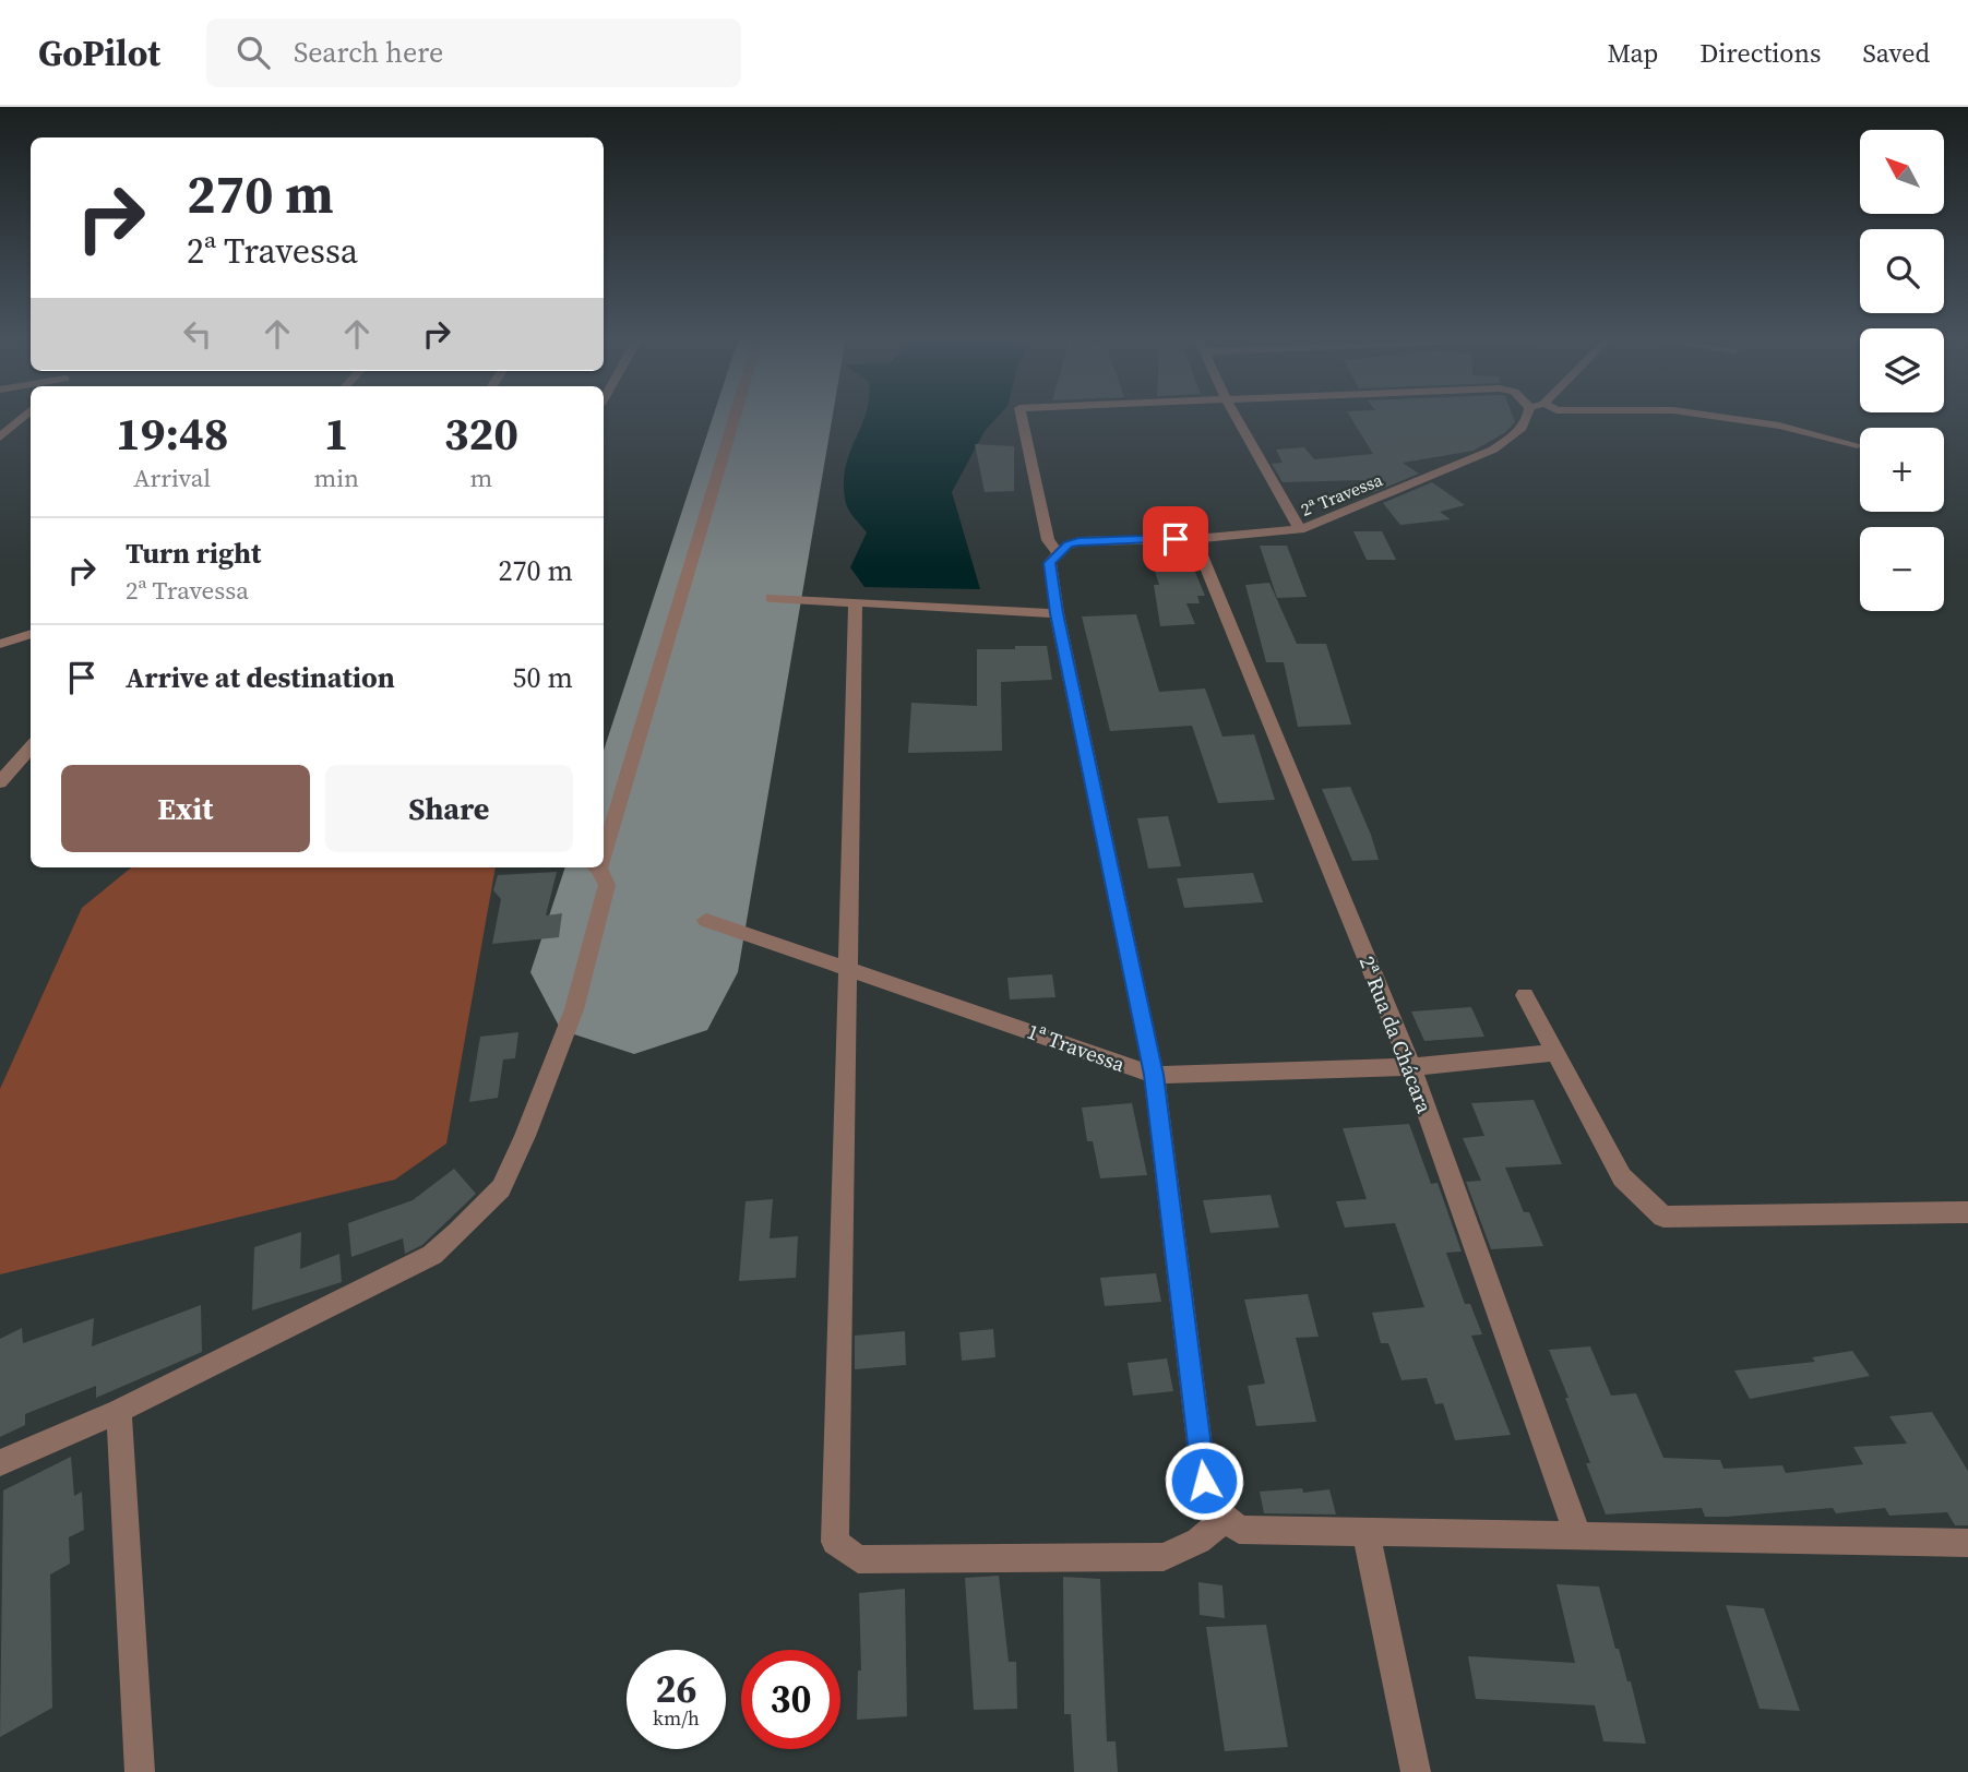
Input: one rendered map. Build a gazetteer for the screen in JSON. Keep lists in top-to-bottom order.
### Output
{
  "streets": {
    "street": ["2ª Travessa", "2ª Rua da Chácara", "1ª Travessa"]
  },
  "crossings": [
    ["2ª Travessa", "2ª Rua da Chácara"],
    ["2ª Rua da Chácara", "1ª Travessa"]
  ],
  "north": "top left",
  "page": {
    "header": "GoPilot",
    "search": "Search here",
    "nav": ["Map", "Directions", "Saved"],
    "map_buttons": ["+", "−"],
    "turn": ["270 m", "2ª Travessa"],
    "eta": [
      "19:48",
      "Arrival",
      "1",
      "min",
      "320",
      "m"
    ],
    "list": [
      {
        "name": "Turn right",
        "note": "2ª Travessa",
        "value": "270 m"
      },
      {
        "name": "Arrive at destination",
        "value": "50 m"
      }
    ],
    "buttons": ["Exit", "Share"],
    "speed": "26 km/h",
    "limit": "30"
  }
}
